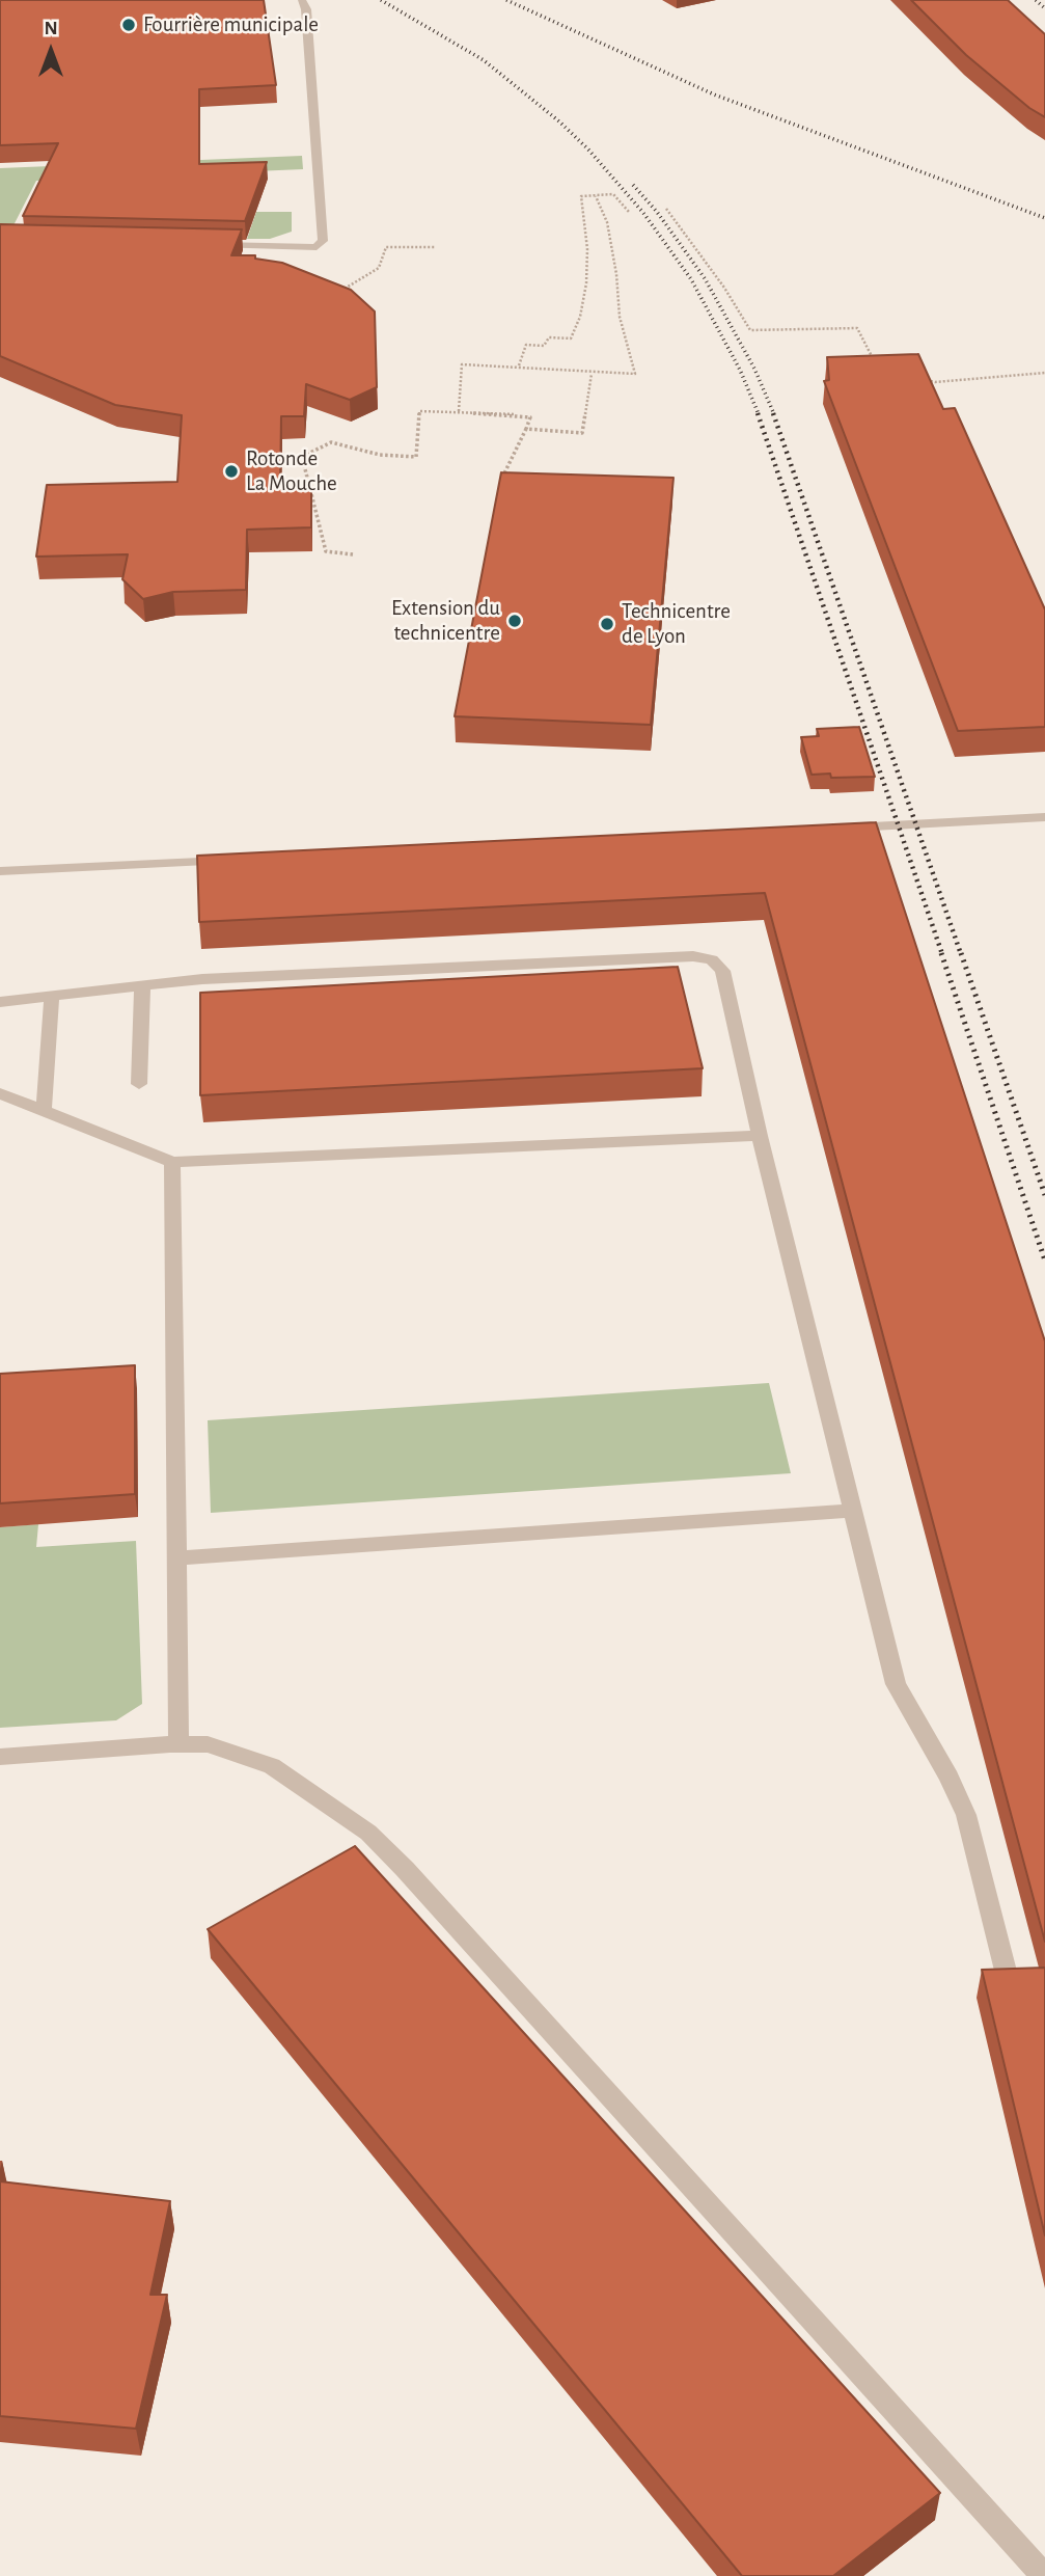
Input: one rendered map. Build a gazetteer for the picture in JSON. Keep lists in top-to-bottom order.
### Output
{
  "places": [
    "Fourrière municipale",
    "Rotonde La Mouche",
    "Extension du technicentre",
    "Technicentre de Lyon"
  ],
  "north": "top"
}
